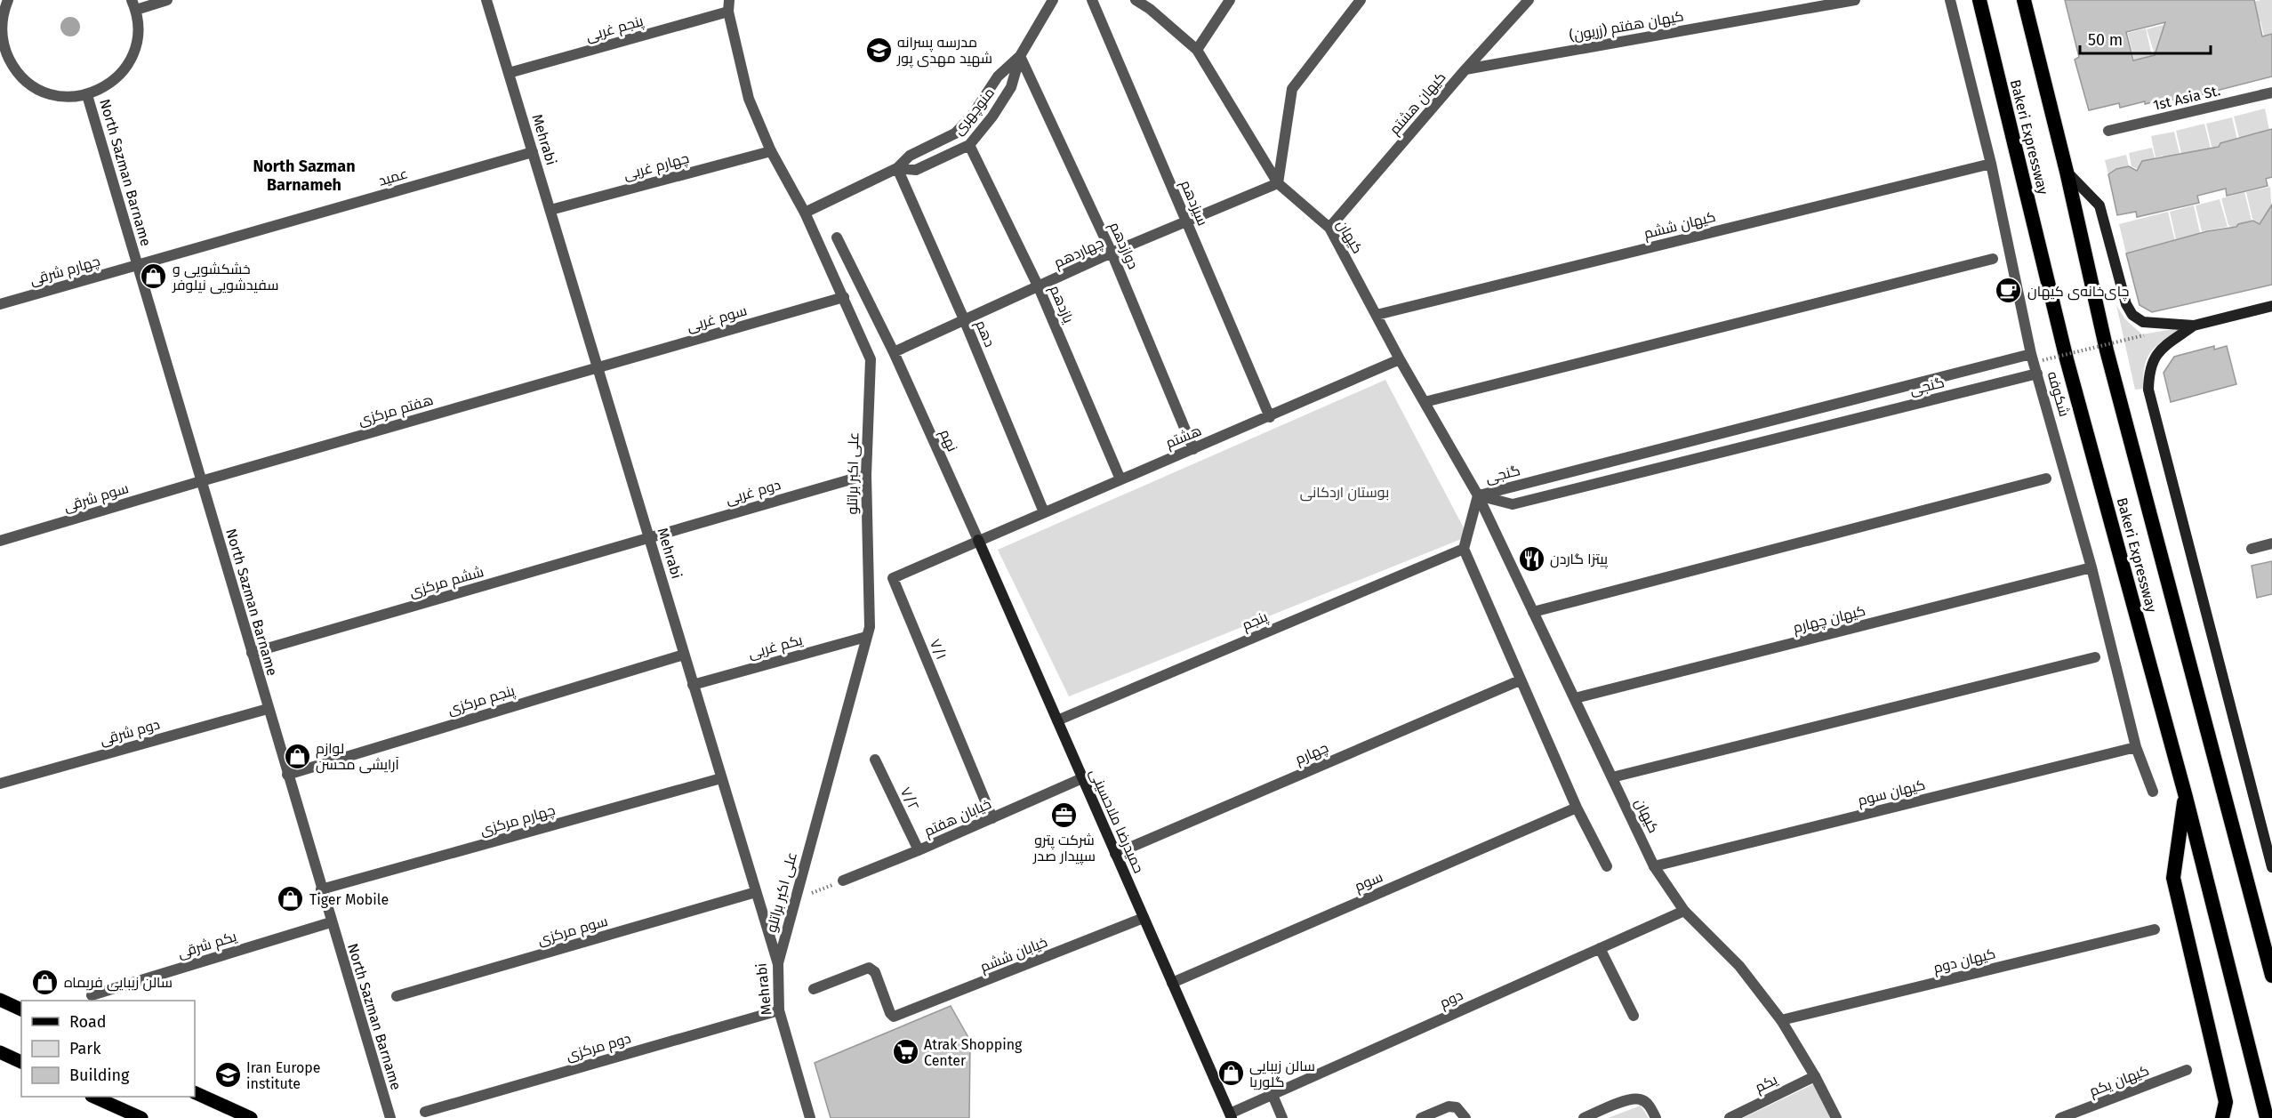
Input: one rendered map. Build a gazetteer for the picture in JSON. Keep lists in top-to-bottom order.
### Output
{
  "streets": {
    "highway": ["Bakeri Expressway"],
    "main road": ["حمیدرضا ملاحسینی"],
    "street": [
      "کیهان هفتم (زریون)",
      "پنجم غربی",
      "1st Asia St.",
      "کیهان هشتم",
      "منوچهری",
      "Mehrabi",
      "چهارم غربی",
      "North Sazman Barname",
      "عمید",
      "سیزدهم",
      "کیهان ششم",
      "کیهان",
      "دوازدهم",
      "چهاردهم",
      "چهارم شرقی",
      "یازدهم",
      "سوم غربی",
      "دهم",
      "گنجی",
      "شکوفه",
      "هفتم مرکزی",
      "هشتم",
      "نهم",
      "علی اکبر براتلو",
      "دوم غربی",
      "سوم شرقی",
      "ششم مرکزی",
      "کیهان چهارم",
      "پنجم",
      "یکم غربی",
      "۷/۱",
      "پنجم مرکزی",
      "دوم شرقی",
      "چهارم",
      "کیهان سوم",
      "۷/۲",
      "خیابان هفتم",
      "چهارم مرکزی",
      "سوم",
      "سوم مرکزی",
      "یکم شرقی",
      "خیابان ششم",
      "کیهان دوم",
      "دوم",
      "دوم مرکزی",
      "کیهان یکم",
      "یکم"
    ]
  },
  "crossings": [
    ["کیهان هفتم (زریون)", "کیهان هشتم"],
    ["پنجم غربی", "Mehrabi"],
    ["پنجم غربی", "علی اکبر براتلو"],
    ["کیهان هشتم", "کیهان"],
    ["منوچهری", "دوازدهم"],
    ["منوچهری", "یازدهم"],
    ["منوچهری", "دهم"],
    ["منوچهری", "علی اکبر براتلو"],
    ["Mehrabi", "چهارم غربی"],
    ["Mehrabi", "عمید"],
    ["Mehrabi", "سوم غربی"],
    ["Mehrabi", "هفتم مرکزی"],
    ["Mehrabi", "علی اکبر براتلو"],
    ["Mehrabi", "دوم غربی"],
    ["Mehrabi", "ششم مرکزی"],
    ["Mehrabi", "یکم غربی"],
    ["Mehrabi", "پنجم مرکزی"],
    ["Mehrabi", "چهارم مرکزی"],
    ["Mehrabi", "سوم مرکزی"],
    ["Mehrabi", "دوم مرکزی"],
    ["چهارم غربی", "علی اکبر براتلو"],
    ["North Sazman Barname", "عمید"],
    ["North Sazman Barname", "چهارم شرقی"],
    ["North Sazman Barname", "هفتم مرکزی"],
    ["North Sazman Barname", "سوم شرقی"],
    ["North Sazman Barname", "ششم مرکزی"],
    ["North Sazman Barname", "پنجم مرکزی"],
    ["North Sazman Barname", "دوم شرقی"],
    ["North Sazman Barname", "چهارم مرکزی"],
    ["North Sazman Barname", "یکم شرقی"],
    ["عمید", "چهارم شرقی"],
    ["سیزدهم", "چهاردهم"],
    ["سیزدهم", "هشتم"],
    ["کیهان ششم", "کیهان"],
    ["کیهان ششم", "شکوفه"],
    ["کیهان", "چهاردهم"],
    ["کیهان", "گنجی"],
    ["کیهان", "هشتم"],
    ["کیهان", "کیهان چهارم"],
    ["کیهان", "کیهان سوم"],
    ["کیهان", "کیهان دوم"],
    ["کیهان", "دوم"],
    ["کیهان", "یکم"],
    ["دوازدهم", "چهاردهم"],
    ["دوازدهم", "هشتم"],
    ["چهاردهم", "یازدهم"],
    ["چهاردهم", "دهم"],
    ["چهاردهم", "نهم"],
    ["یازدهم", "هشتم"],
    ["سوم غربی", "هفتم مرکزی"],
    ["سوم غربی", "علی اکبر براتلو"],
    ["دهم", "هشتم"],
    ["گنجی", "شکوفه"],
    ["شکوفه", "کیهان چهارم"],
    ["شکوفه", "کیهان سوم"],
    ["هفتم مرکزی", "سوم شرقی"],
    ["هشتم", "نهم"],
    ["هشتم", "۷/۱"],
    ["هشتم", "حمیدرضا ملاحسینی"],
    ["نهم", "۷/۱"],
    ["نهم", "حمیدرضا ملاحسینی"],
    ["علی اکبر براتلو", "دوم غربی"],
    ["علی اکبر براتلو", "یکم غربی"],
    ["دوم غربی", "ششم مرکزی"],
    ["پنجم", "حمیدرضا ملاحسینی"],
    ["۷/۱", "خیابان هفتم"],
    ["۷/۱", "حمیدرضا ملاحسینی"],
    ["چهارم", "حمیدرضا ملاحسینی"],
    ["۷/۲", "خیابان هفتم"],
    ["خیابان هفتم", "حمیدرضا ملاحسینی"],
    ["حمیدرضا ملاحسینی", "سوم"],
    ["حمیدرضا ملاحسینی", "خیابان ششم"],
    ["حمیدرضا ملاحسینی", "دوم"]
  ],
  "districts": ["North Sazman Barnameh"],
  "parks": ["بوستان اردکانی"],
  "places": {
    "school or university": ["مدرسه پسرانه شهید مهدی پور", "Iran Europe institute"],
    "shop": [
      "خشکشویی و سفیدشویی نیلوفر",
      "لوازم آرایشی محسن",
      "Tiger Mobile",
      "سالن زیبایی فریماه",
      "سالن زیبایی گلوريا"
    ],
    "cafe": ["چای‌خانه‌ی کیهان"],
    "restaurant": ["پیتزا گاردن"],
    "office": ["شرکت پترو سپیدار صدر"],
    "supermarket": ["Atrak Shopping Center"]
  },
  "legend": ["Road", "Park", "Building"],
  "scale_bar": "50 m"
}
